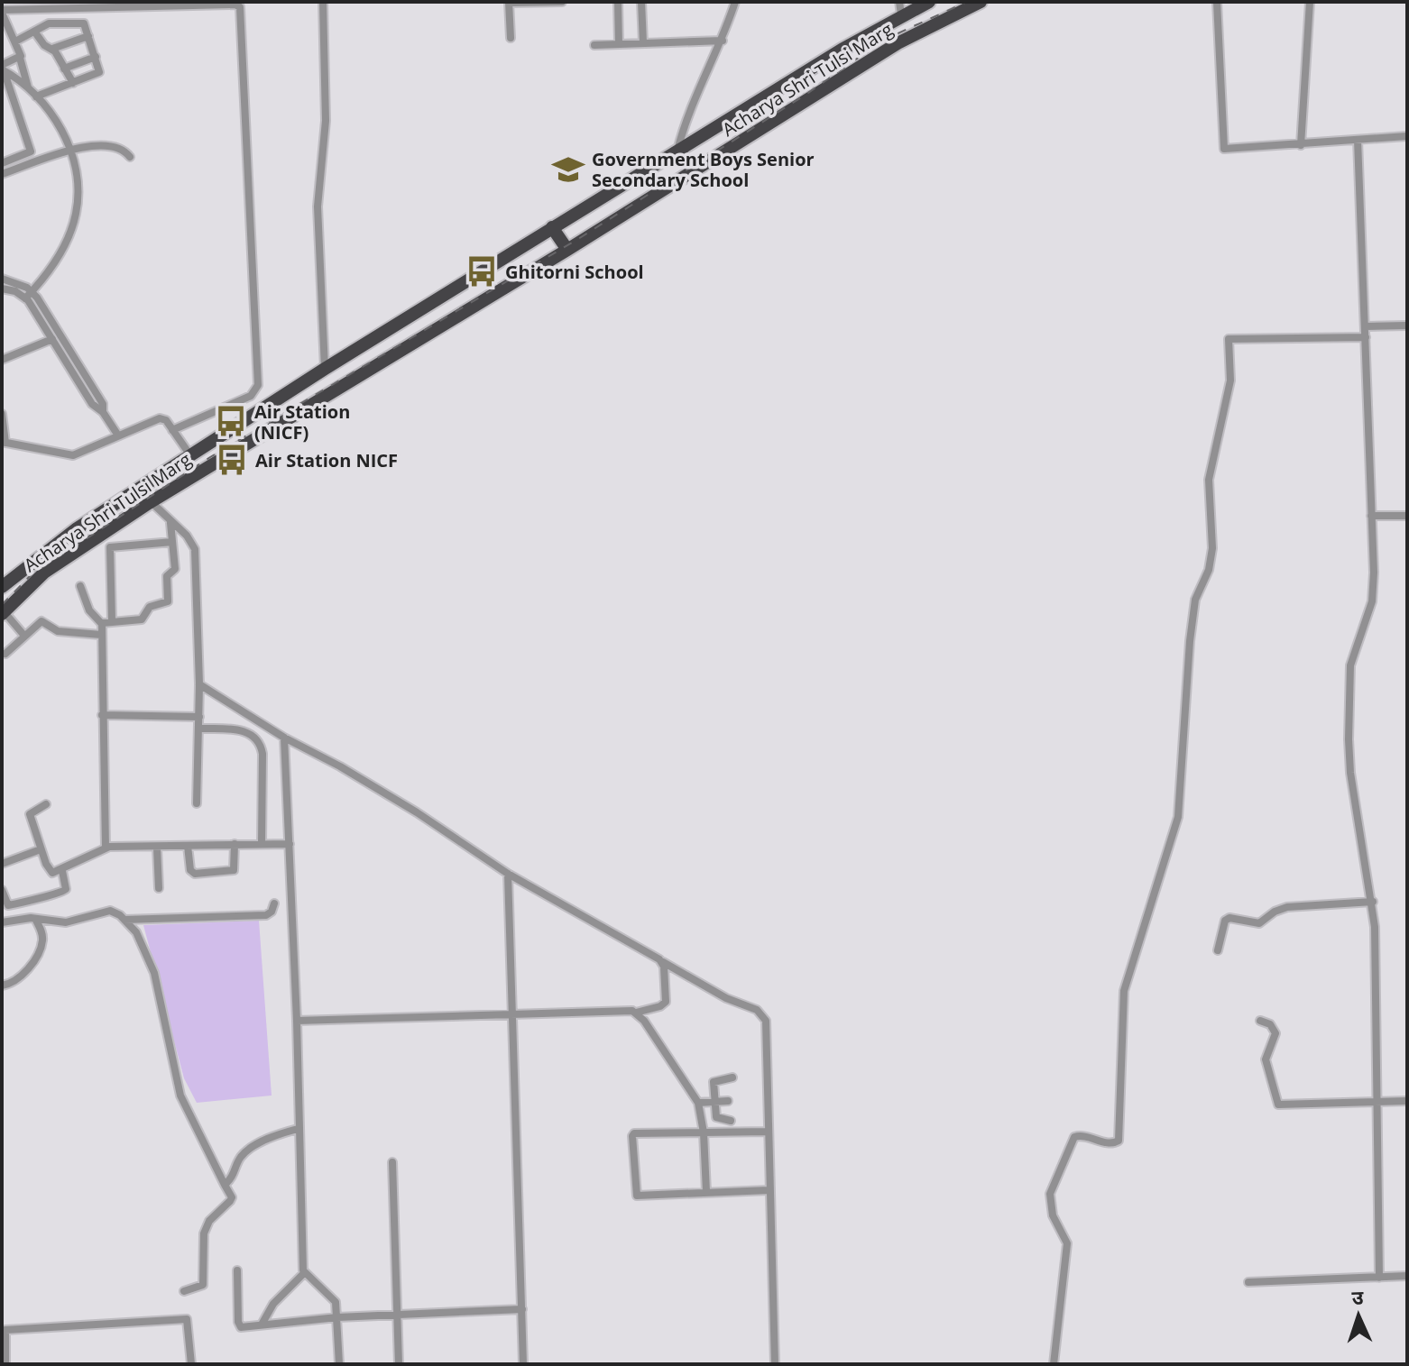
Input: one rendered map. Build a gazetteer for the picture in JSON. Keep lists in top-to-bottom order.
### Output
{
  "streets": {
    "highway": ["Acharya Shri Tulsi Marg"]
  },
  "places": {
    "school or university": ["Government Boys Senior Secondary School"],
    "bus stop": ["Ghitorni School", "Air Station (NICF)", "Air Station NICF"]
  },
  "north": "top"
}
